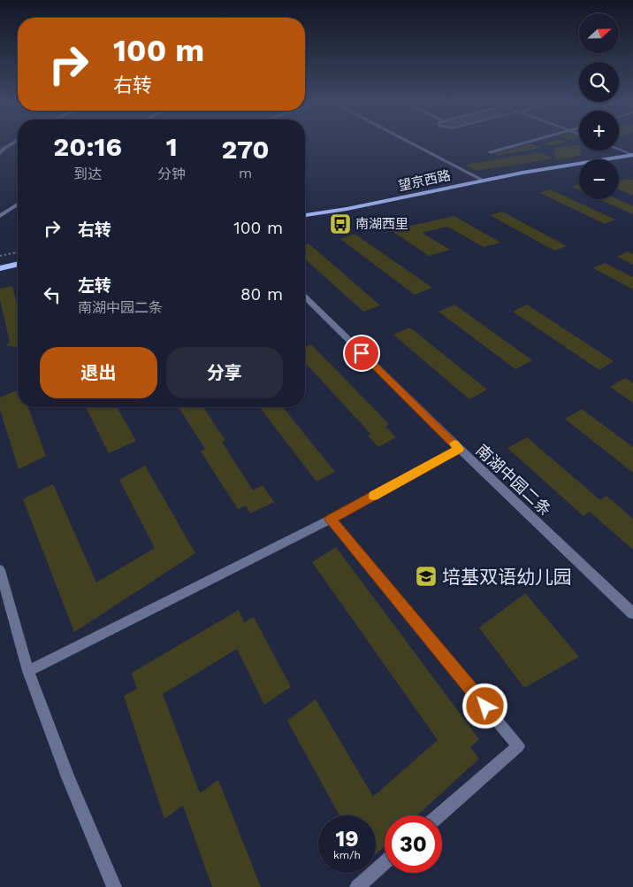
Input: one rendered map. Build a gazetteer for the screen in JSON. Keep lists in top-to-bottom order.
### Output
{
  "streets": {
    "main road": ["望京西路"],
    "street": ["南湖中园二条"]
  },
  "places": {
    "bus stop": ["南湖西里"],
    "school or university": ["培基双语幼儿园"]
  },
  "north": "right",
  "page": {
    "map_buttons": ["+", "−"],
    "turn": ["100 m", "右转"],
    "eta": [
      "20:16",
      "到达",
      "1",
      "分钟",
      "270",
      "m"
    ],
    "list": [
      {
        "name": "右转",
        "value": "100 m"
      },
      {
        "name": "左转",
        "note": "南湖中园二条",
        "value": "80 m"
      }
    ],
    "buttons": ["退出", "分享"],
    "speed": "19 km/h",
    "limit": "30"
  }
}
